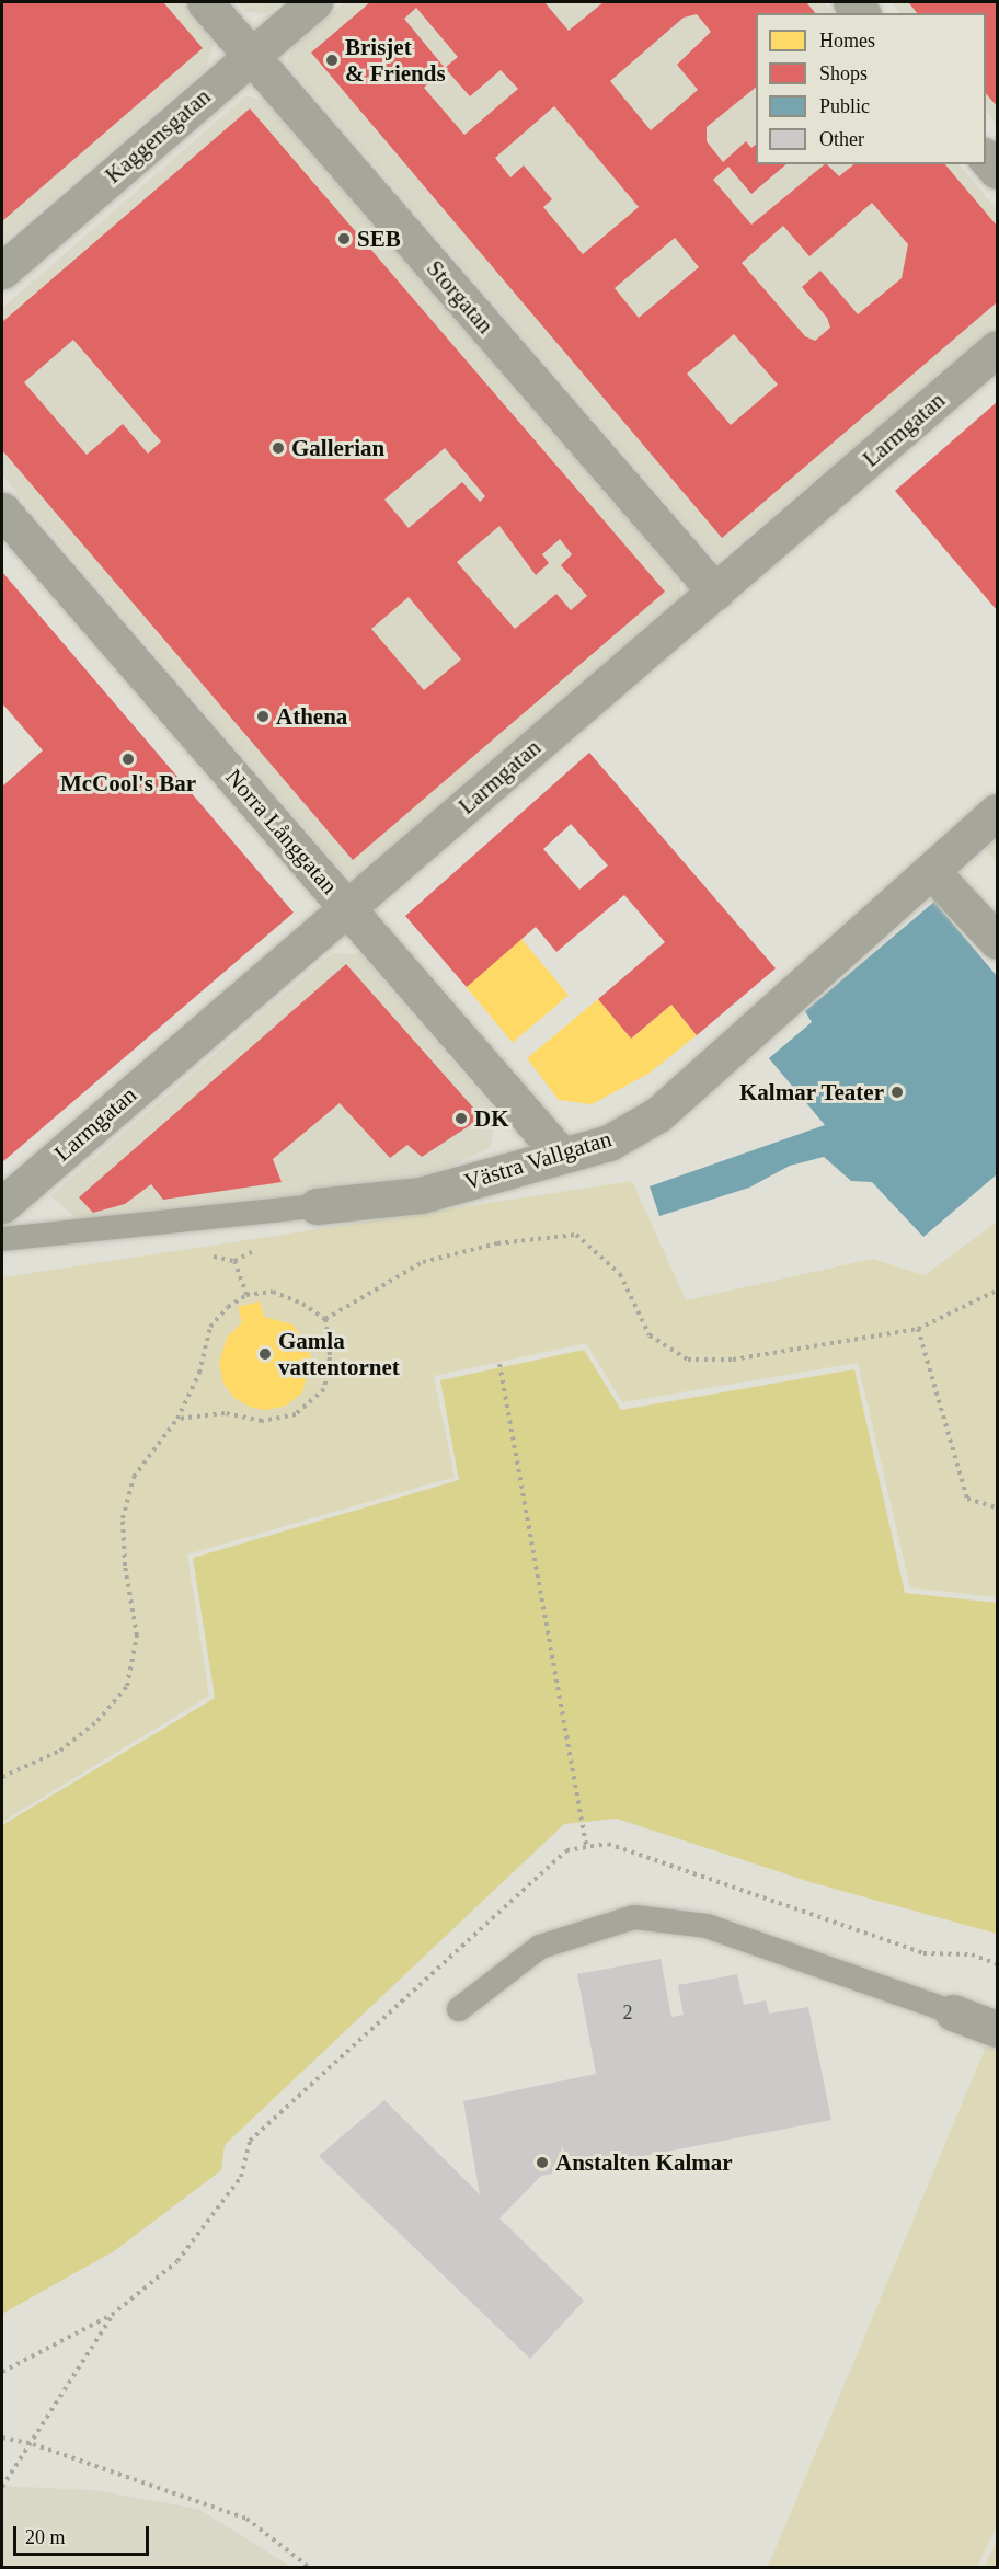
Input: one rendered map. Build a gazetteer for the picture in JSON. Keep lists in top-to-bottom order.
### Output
{
  "streets": {
    "street": [
      "Kaggensgatan",
      "Storgatan",
      "Larmgatan",
      "Norra Långgatan",
      "Västra Vallgatan"
    ]
  },
  "crossings": [
    ["Kaggensgatan", "Storgatan"],
    ["Storgatan", "Larmgatan"],
    ["Larmgatan", "Norra Långgatan"],
    ["Norra Långgatan", "Västra Vallgatan"]
  ],
  "places": [
    "Brisjet & Friends",
    "SEB",
    "Gallerian",
    "Athena",
    "McCool's Bar",
    "Kalmar Teater",
    "DK",
    "Gamla vattentornet",
    "Anstalten Kalmar"
  ],
  "house_numbers": ["2"],
  "legend": [
    "Homes",
    "Shops",
    "Public",
    "Other"
  ],
  "scale_bar": "20 m"
}
